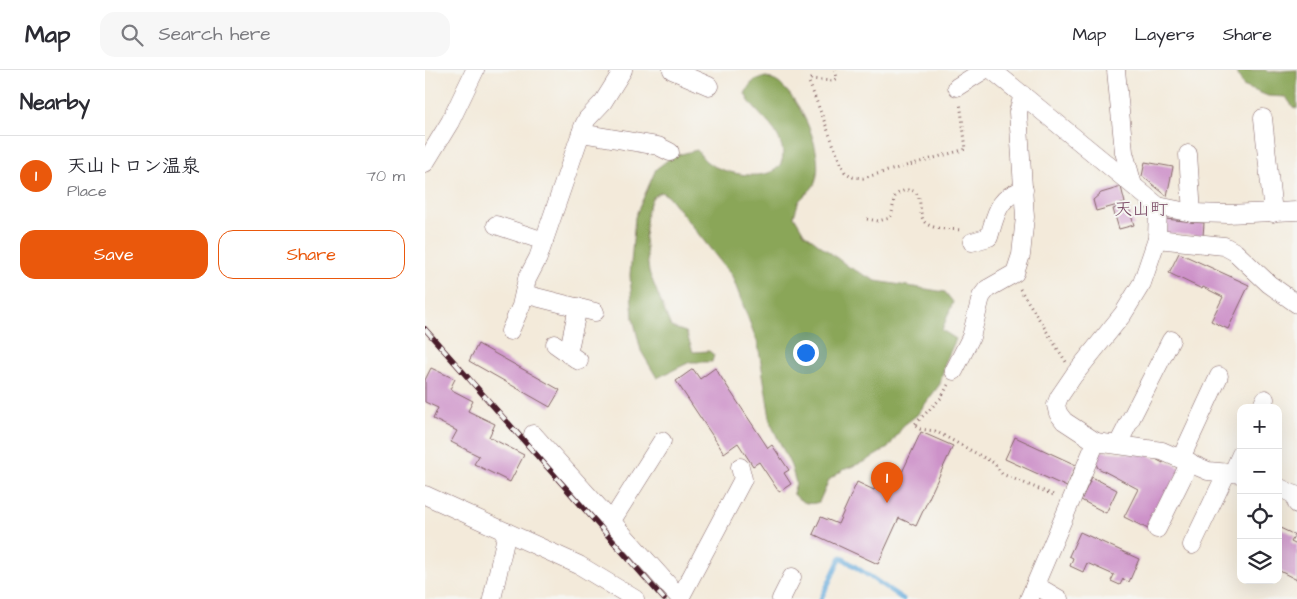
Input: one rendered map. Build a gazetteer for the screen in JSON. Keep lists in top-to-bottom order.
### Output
{
  "districts": ["天山町"],
  "page": {
    "header": "Map",
    "search": "Search here",
    "nav": ["Map", "Layers", "Share"],
    "heading": "Nearby",
    "list": [
      {
        "mark": "1",
        "name": "天山トロン温泉",
        "note": "Place",
        "value": "70 m"
      }
    ],
    "buttons": ["Save", "Share"],
    "map_buttons": ["+", "−"],
    "pins": "1"
  }
}
